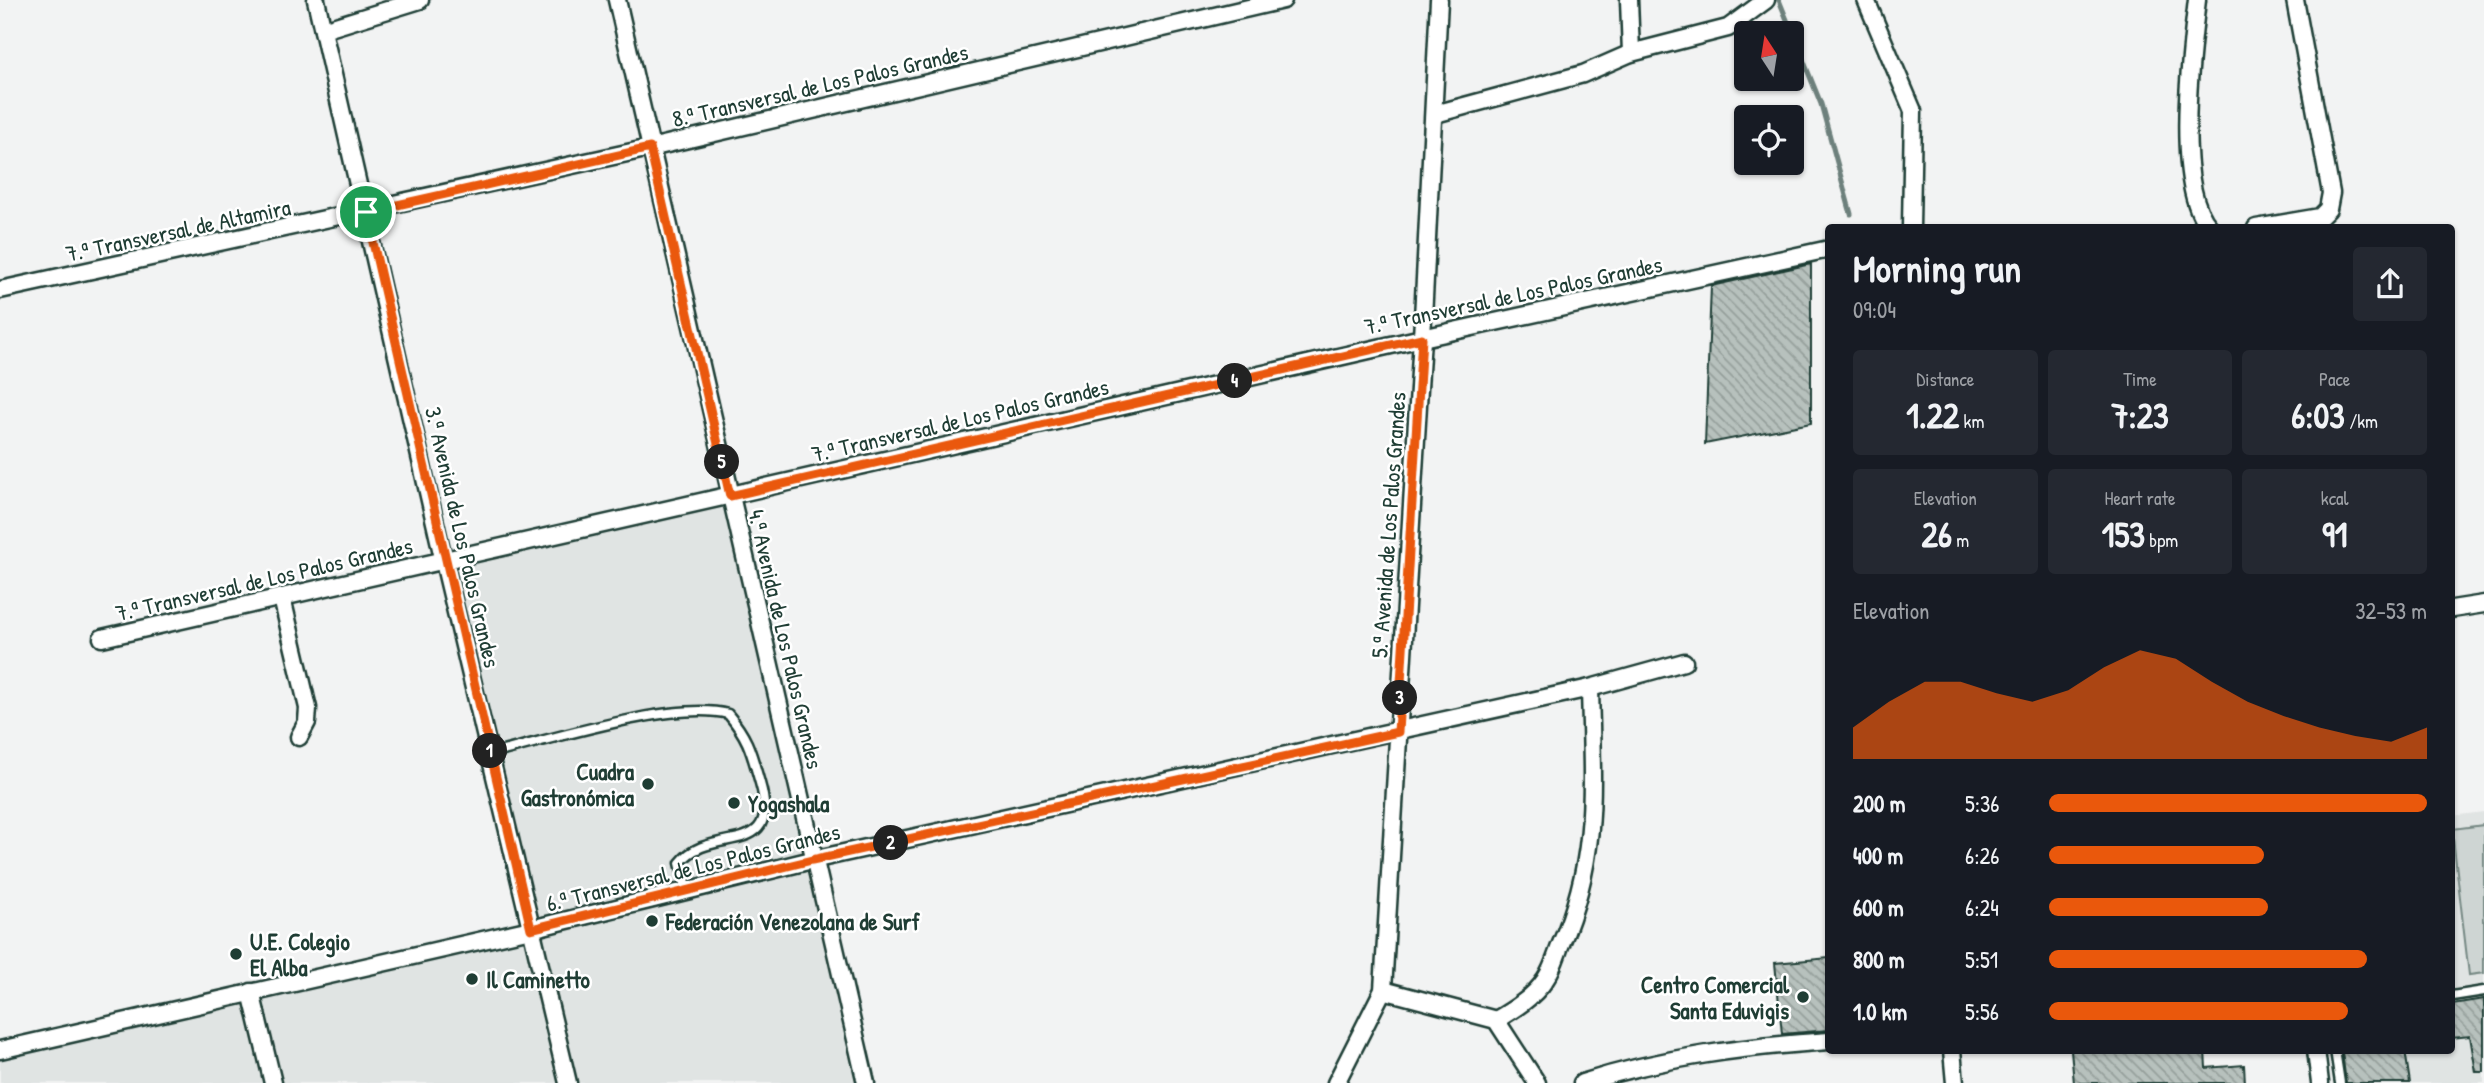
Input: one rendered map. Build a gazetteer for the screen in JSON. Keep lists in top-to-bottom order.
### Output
{
  "streets": {
    "street": [
      "8.ª Transversal de Los Palos Grandes",
      "7.ª Transversal de Altamira",
      "7.ª Transversal de Los Palos Grandes",
      "5.ª Avenida de Los Palos Grandes",
      "3.ª Avenida de Los Palos Grandes",
      "4.ª Avenida de Los Palos Grandes",
      "6.ª Transversal de Los Palos Grandes"
    ]
  },
  "crossings": [
    ["8.ª Transversal de Los Palos Grandes", "7.ª Transversal de Altamira"],
    ["8.ª Transversal de Los Palos Grandes", "3.ª Avenida de Los Palos Grandes"],
    ["8.ª Transversal de Los Palos Grandes", "4.ª Avenida de Los Palos Grandes"],
    ["7.ª Transversal de Altamira", "3.ª Avenida de Los Palos Grandes"],
    ["7.ª Transversal de Los Palos Grandes", "5.ª Avenida de Los Palos Grandes"],
    ["7.ª Transversal de Los Palos Grandes", "3.ª Avenida de Los Palos Grandes"],
    ["7.ª Transversal de Los Palos Grandes", "4.ª Avenida de Los Palos Grandes"],
    ["5.ª Avenida de Los Palos Grandes", "6.ª Transversal de Los Palos Grandes"],
    ["3.ª Avenida de Los Palos Grandes", "6.ª Transversal de Los Palos Grandes"],
    ["4.ª Avenida de Los Palos Grandes", "6.ª Transversal de Los Palos Grandes"]
  ],
  "places": [
    "Cuadra Gastronómica",
    "Yogashala",
    "Federación Venezolana de Surf",
    "U.E. Colegio El Alba",
    "Il Caminetto",
    "Centro Comercial Santa Eduvigis"
  ],
  "north": "top",
  "page": {
    "heading": ["Morning run", "09:04"],
    "stats": [
      ["Distance", "1.22 km"],
      ["Time", "7:23"],
      ["Pace", "6:03 /km"],
      ["Elevation", "26 m"],
      ["Heart rate", "153 bpm"],
      ["kcal", "91"]
    ],
    "pins": [
      "4",
      "5",
      "3",
      "1",
      "2"
    ],
    "chart": ["Elevation", "32–53 m"],
    "list": [
      {
        "name": "200 m",
        "note": "5:36"
      },
      {
        "name": "400 m",
        "note": "6:26"
      },
      {
        "name": "600 m",
        "note": "6:24"
      },
      {
        "name": "800 m",
        "note": "5:51"
      },
      {
        "name": "1.0 km",
        "note": "5:56"
      }
    ]
  }
}
